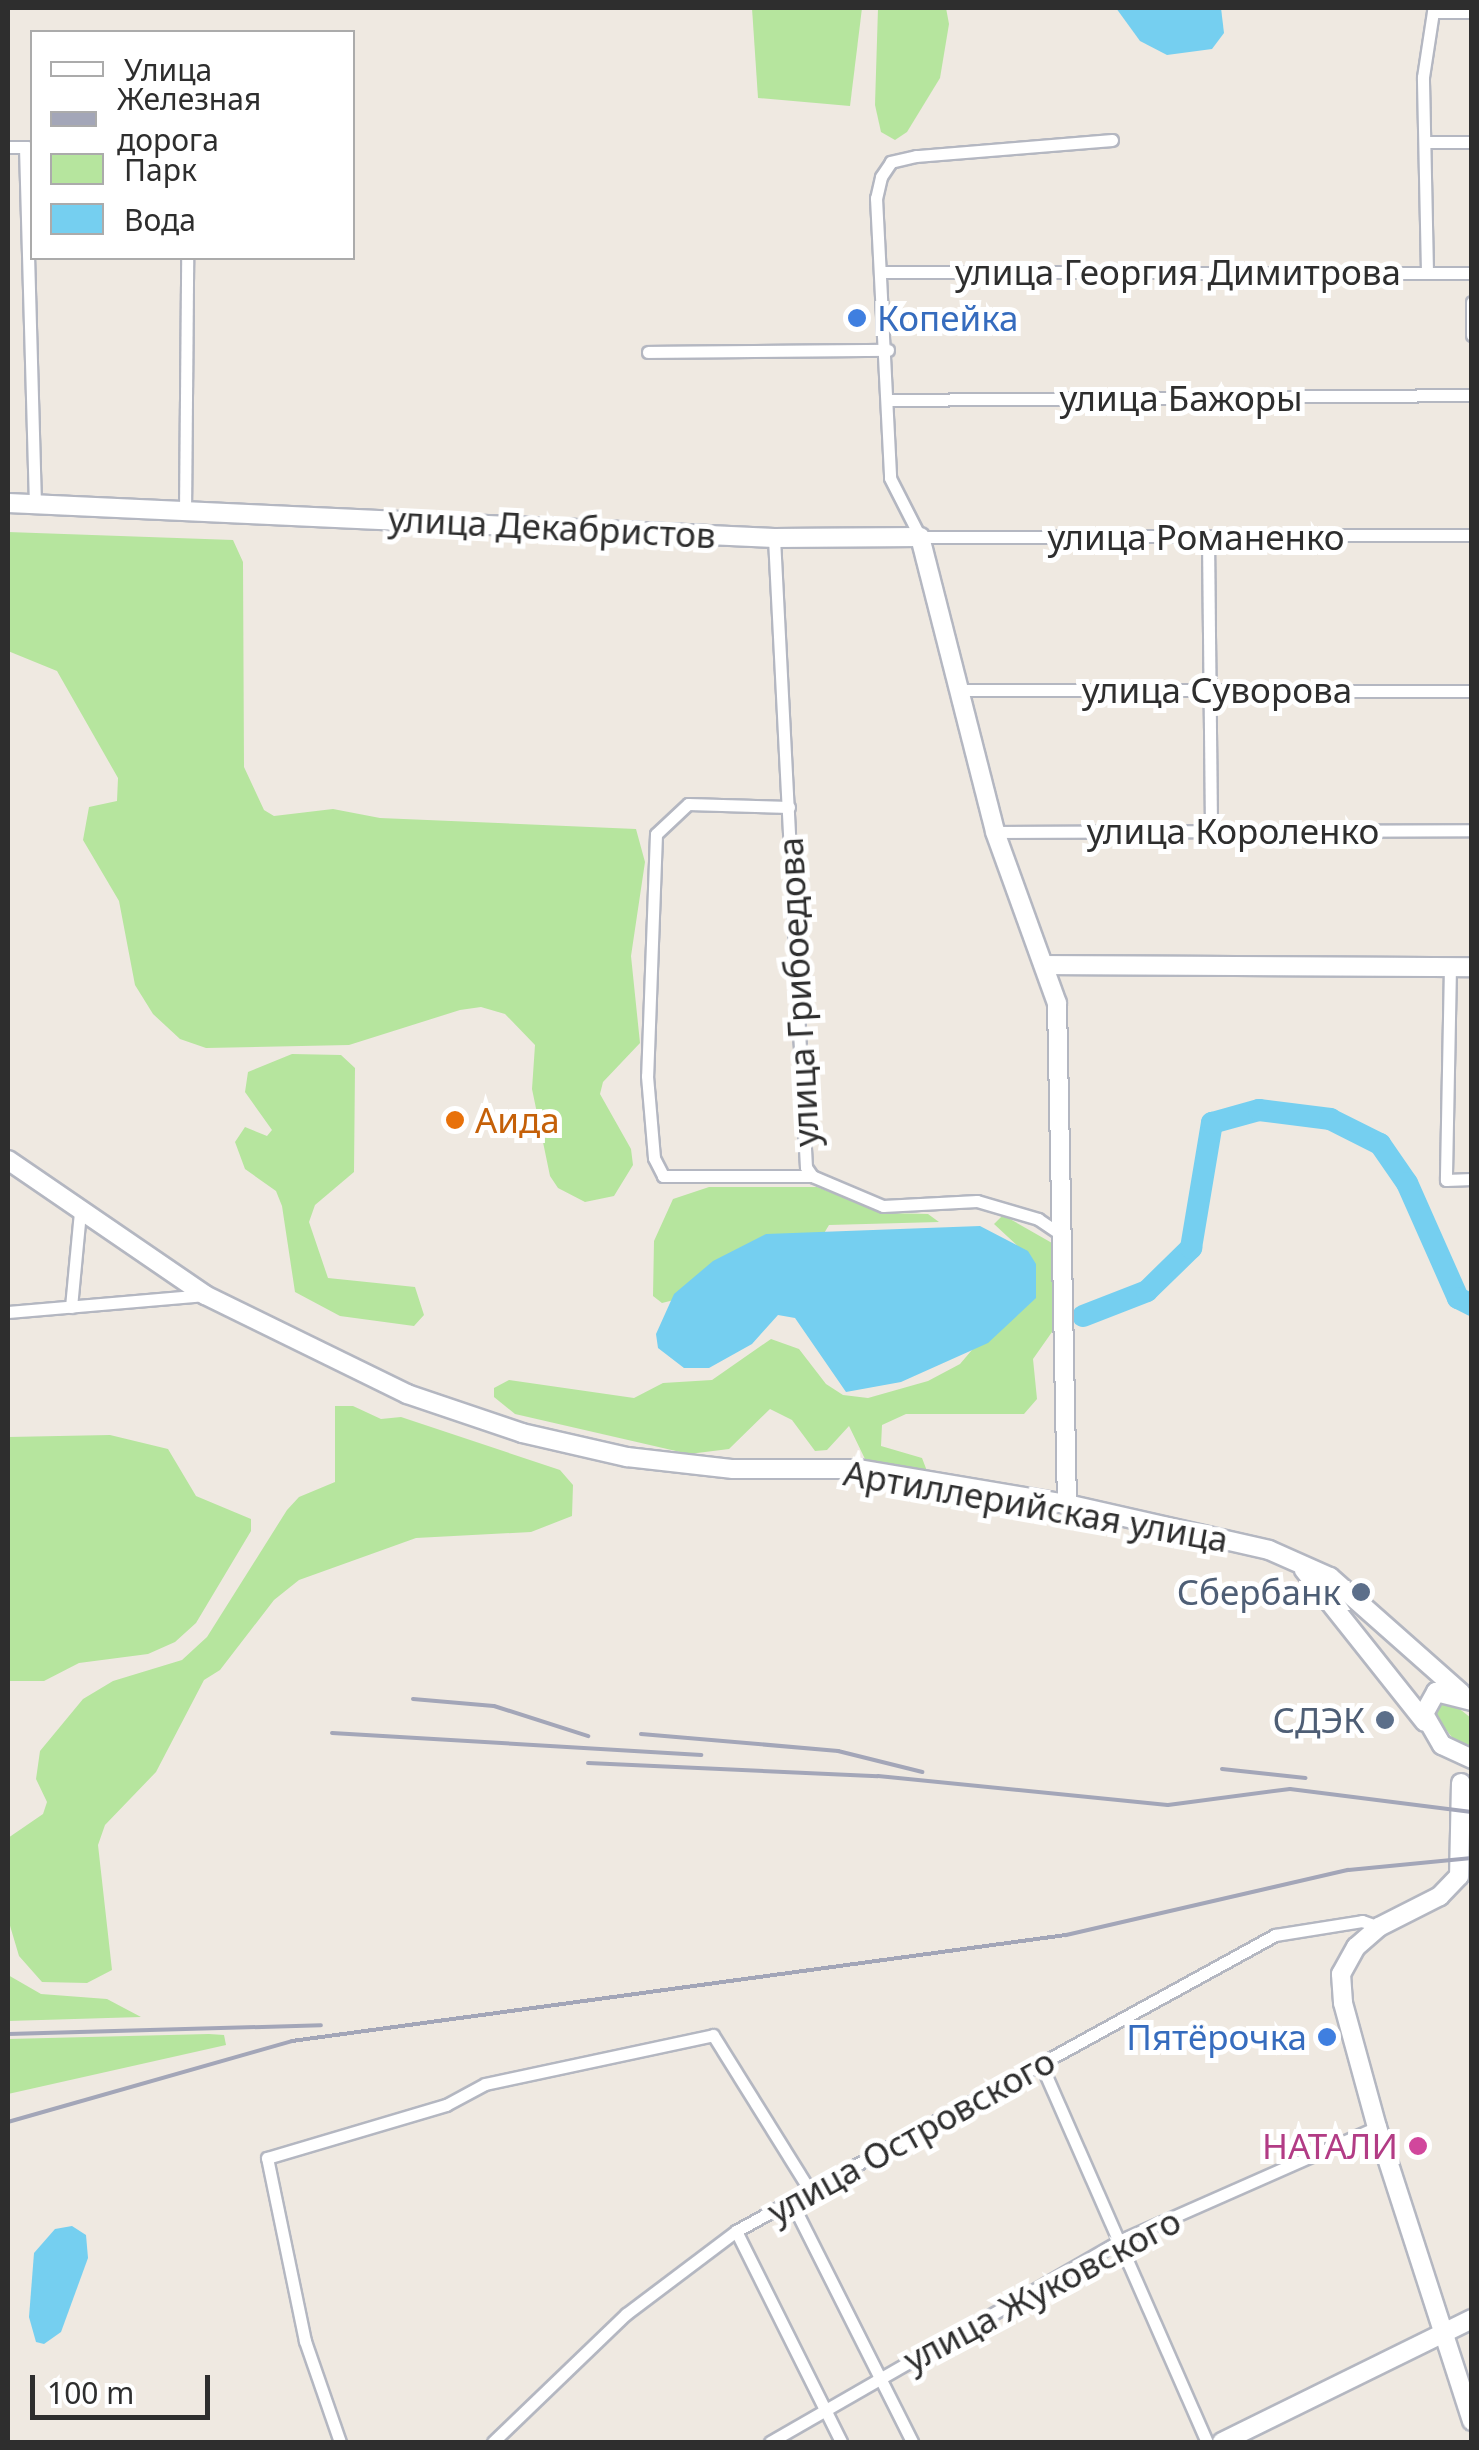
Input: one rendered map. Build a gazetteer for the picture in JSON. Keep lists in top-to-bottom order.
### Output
{
  "streets": {
    "main road": ["улица Декабристов", "Артиллерийская улица"],
    "street": [
      "улица Георгия Димитрова",
      "улица Бажоры",
      "улица Романенко",
      "улица Суворова",
      "улица Короленко",
      "улица Грибоедова",
      "улица Островского",
      "улица Жуковского"
    ]
  },
  "crossings": [
    ["улица Декабристов", "улица Романенко"],
    ["улица Декабристов", "улица Грибоедова"]
  ],
  "places": [
    "Копейка",
    "Аида",
    "Сбербанк",
    "СДЭК",
    "Пятёрочка",
    "НАТАЛИ"
  ],
  "legend": [
    "Улица",
    "Железная дорога",
    "Парк",
    "Вода"
  ],
  "scale_bar": "100 m"
}
